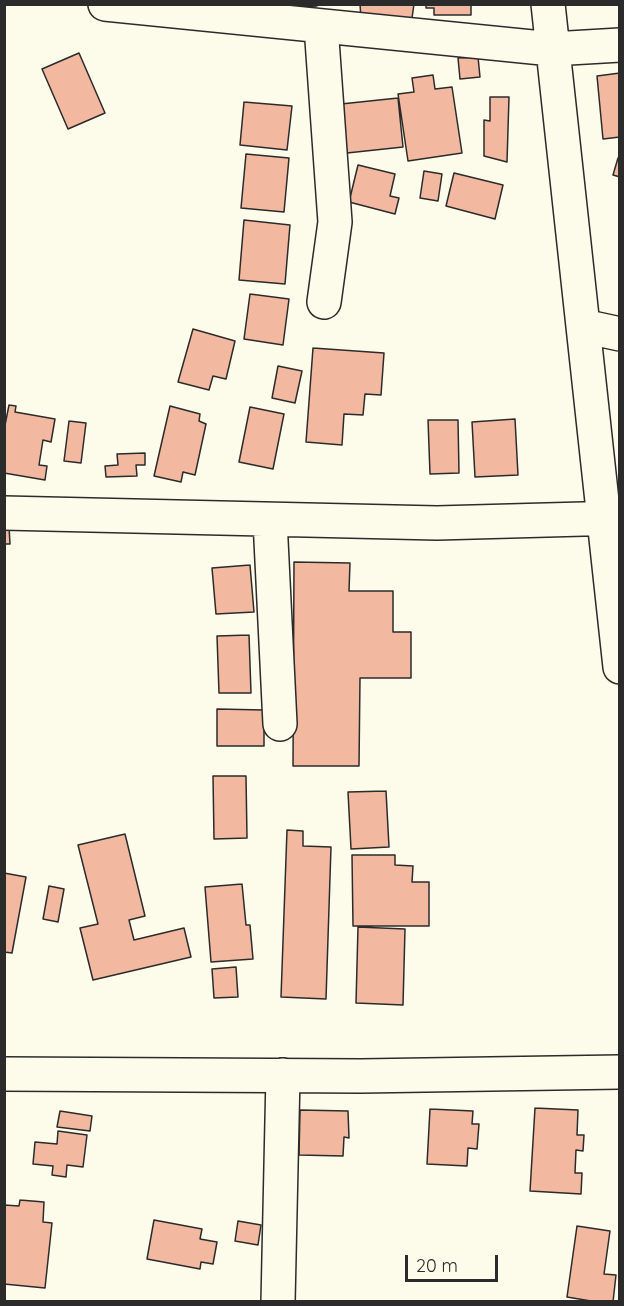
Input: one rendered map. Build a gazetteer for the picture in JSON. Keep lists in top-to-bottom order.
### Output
{
  "scale_bar": "20 m"
}
